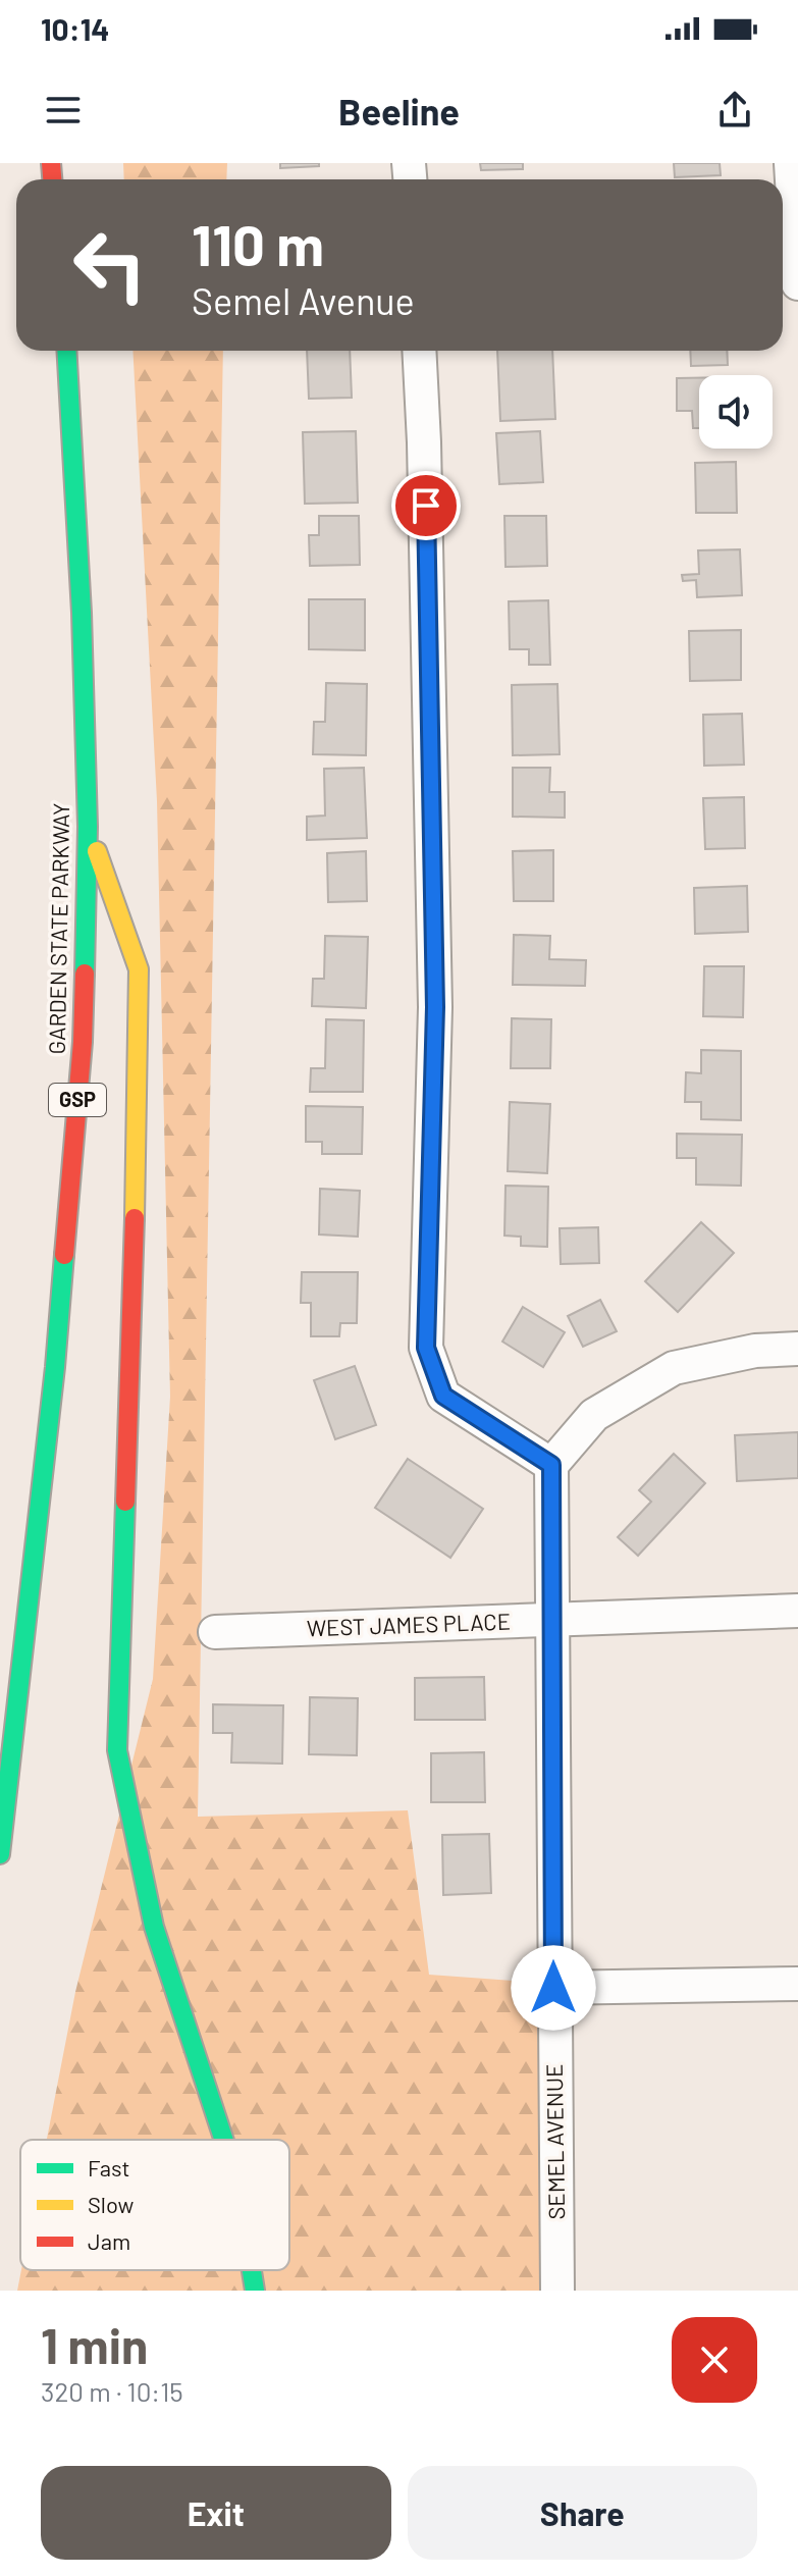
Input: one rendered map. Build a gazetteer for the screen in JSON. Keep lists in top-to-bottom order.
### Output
{
  "streets": {
    "highway": ["GARDEN STATE PARKWAY", "GSP"],
    "street": ["WEST JAMES PLACE", "SEMEL AVENUE"]
  },
  "crossings": [
    ["WEST JAMES PLACE", "SEMEL AVENUE"]
  ],
  "legend": ["Fast", "Slow", "Jam"],
  "page": {
    "status": "10:14",
    "header": "Beeline",
    "turn": ["110 m", "Semel Avenue"],
    "heading": ["1 min", "320 m · 10:15"],
    "buttons": ["Exit", "Share"]
  }
}
